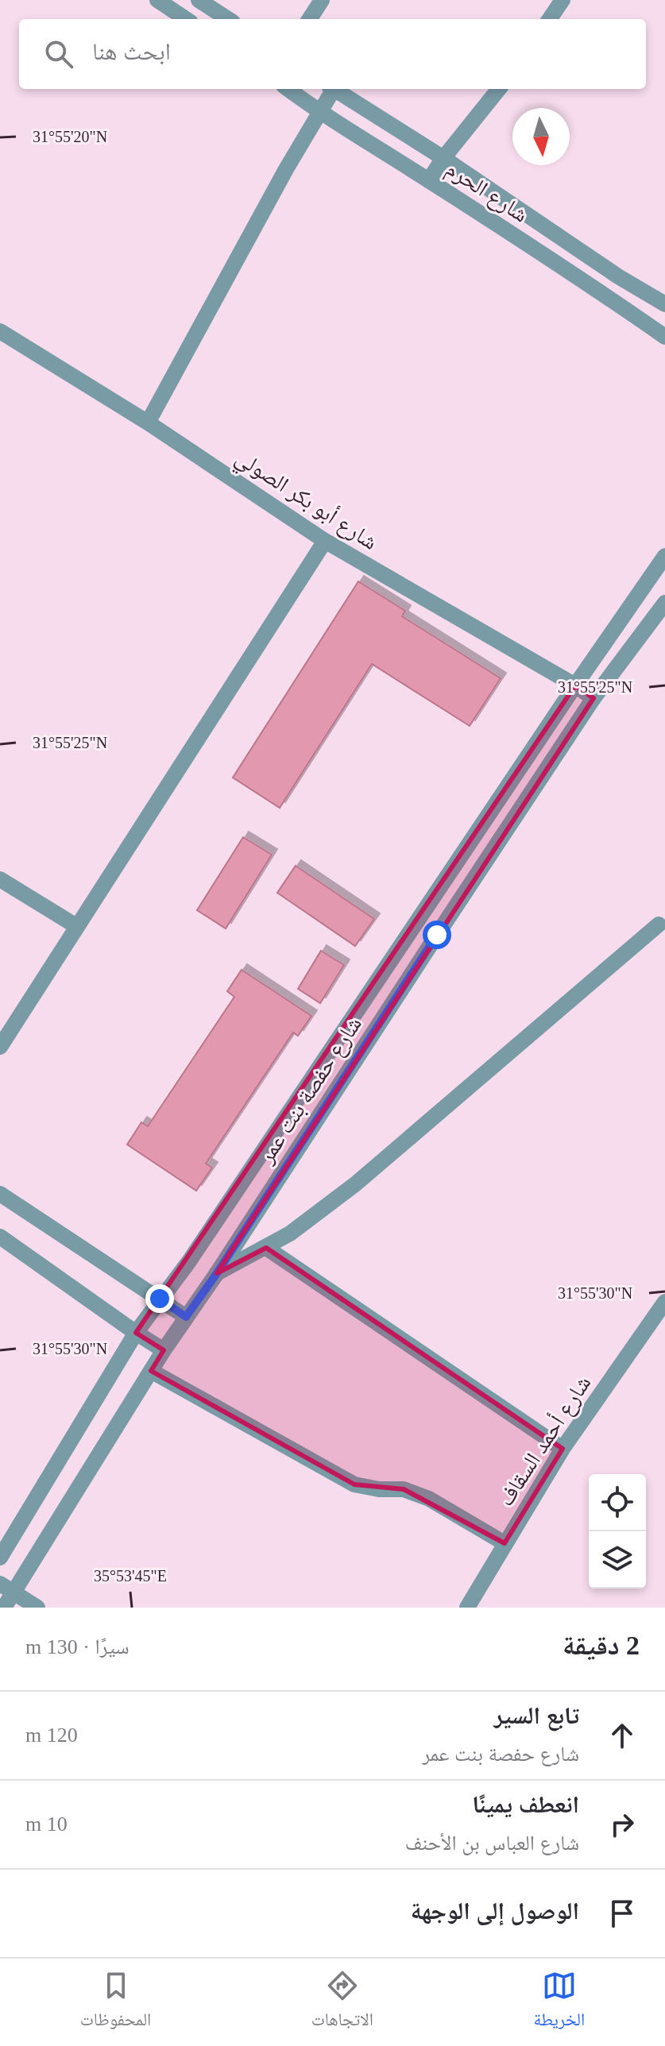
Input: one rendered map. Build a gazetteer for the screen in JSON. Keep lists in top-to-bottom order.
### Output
{
  "streets": {
    "street": [
      "شارع الحرم",
      "شارع أبو بكر الصولي",
      "شارع حفصة بنت عمر",
      "شارع أحمد السقاف"
    ]
  },
  "crossings": [
    ["شارع أبو بكر الصولي", "شارع حفصة بنت عمر"]
  ],
  "north": "bottom",
  "page": {
    "search": "ابحث هنا",
    "heading": ["2 دقيقة", "سيرًا · 130 m"],
    "list": [
      ["تابع السير", "شارع حفصة بنت عمر", "120 m"],
      ["انعطف يمينًا", "شارع العباس بن الأحنف", "10 m"],
      "الوصول إلى الوجهة"
    ],
    "nav": ["الخريطة", "الاتجاهات", "المحفوظات"]
  },
  "coordinates": [
    "31°55'20\"N",
    "31°55'25\"N",
    "31°55'30\"N",
    "35°53'45\"E"
  ]
}
